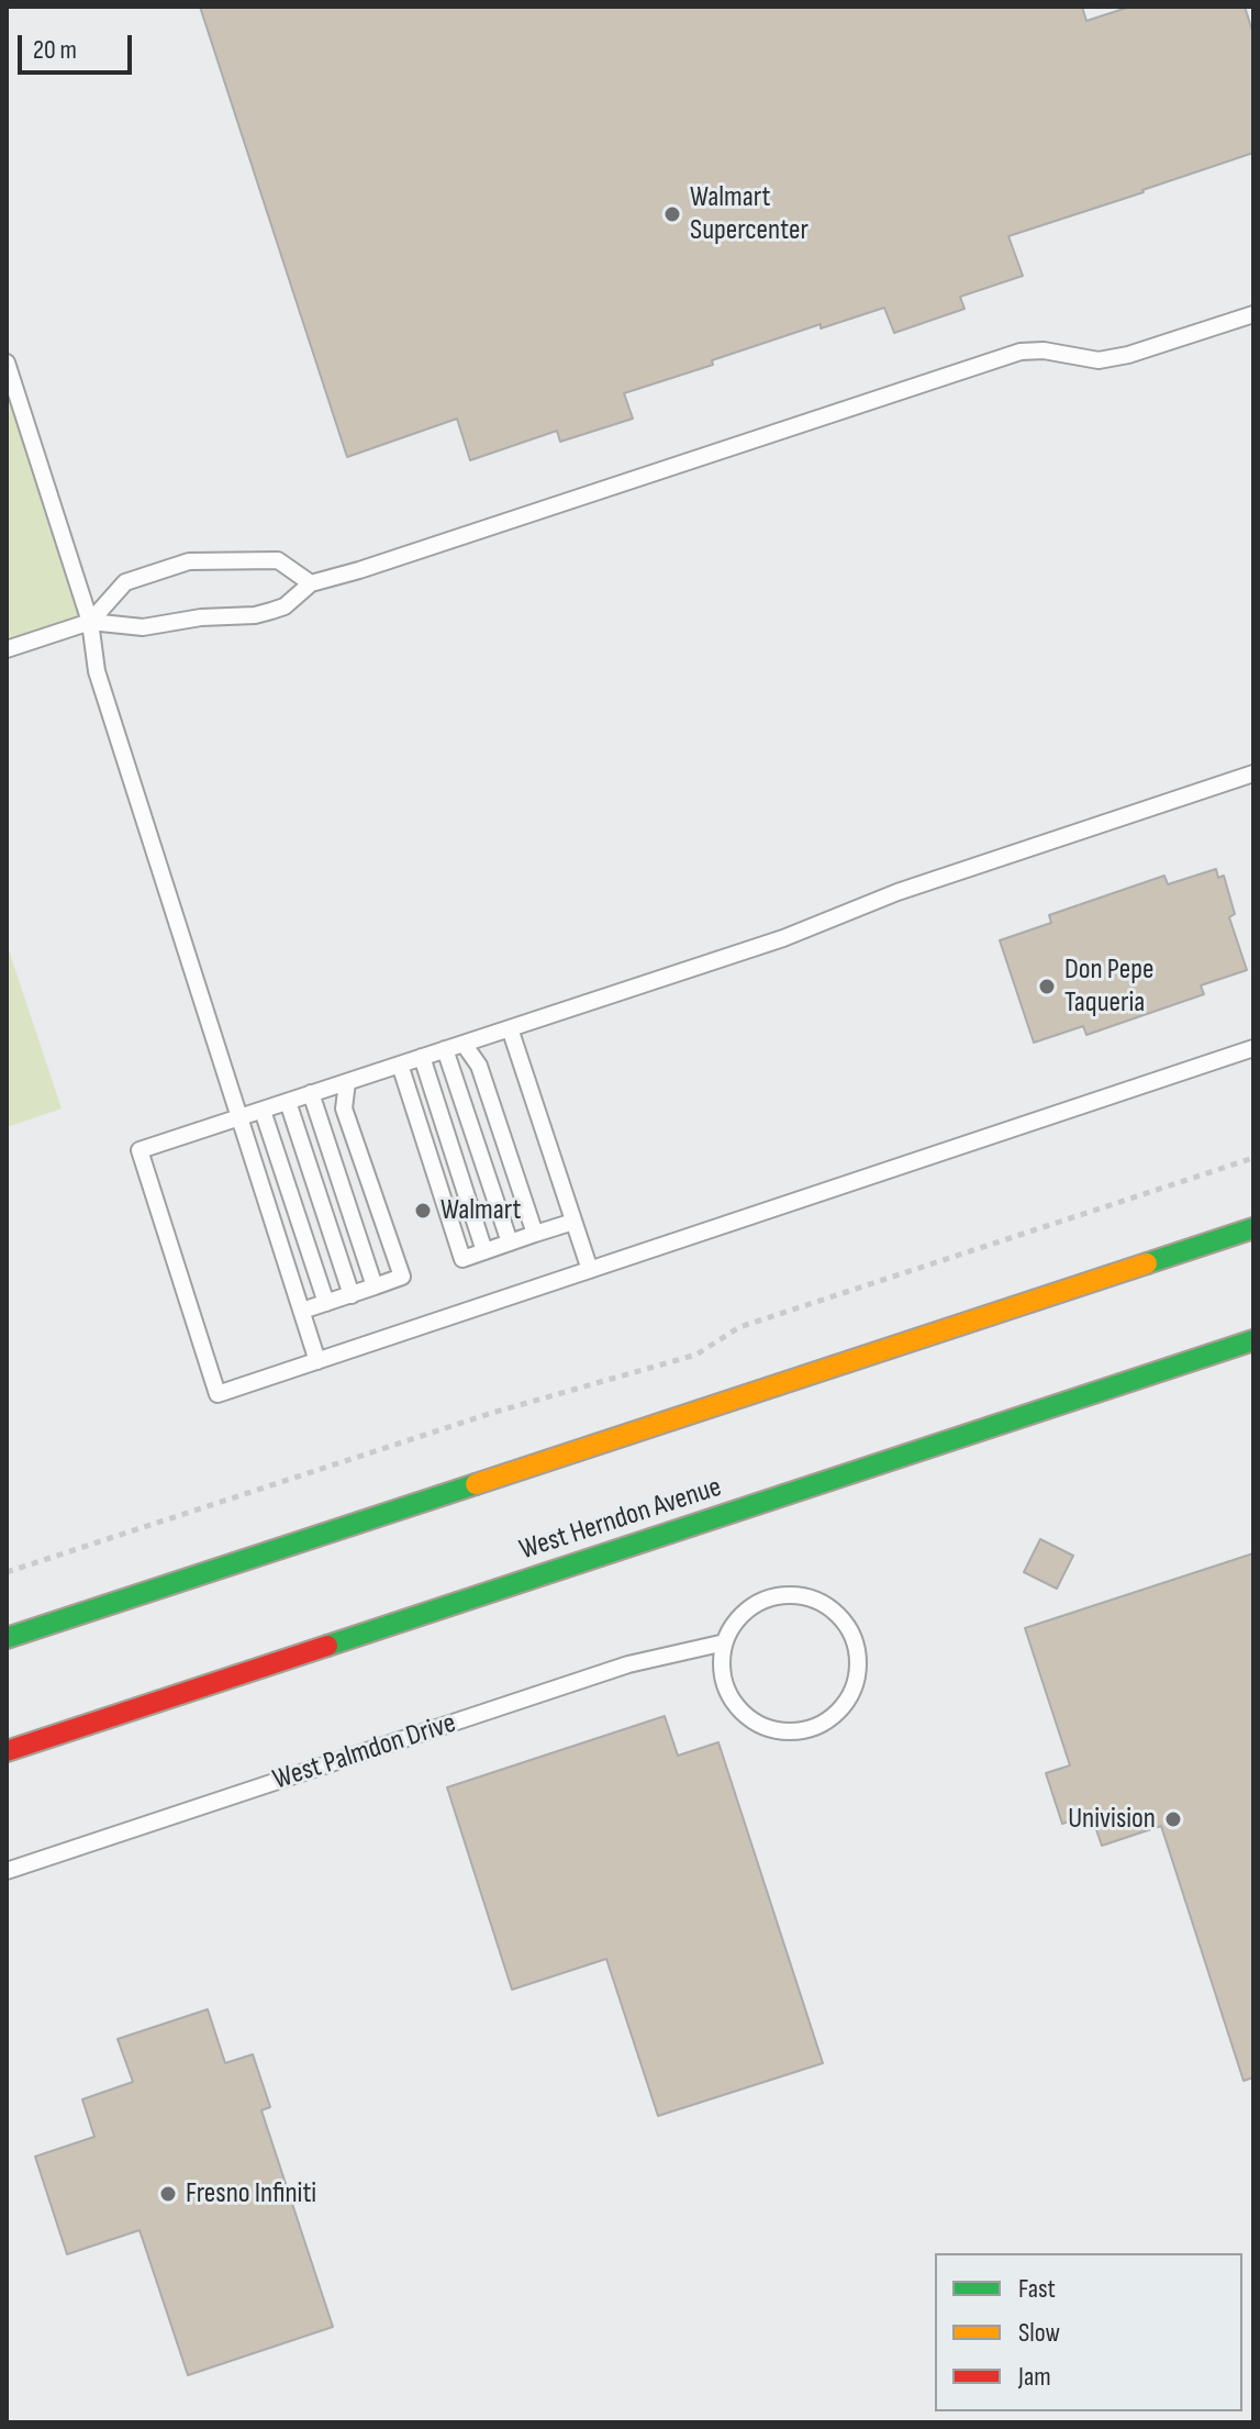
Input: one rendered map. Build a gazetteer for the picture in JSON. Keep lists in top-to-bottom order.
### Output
{
  "streets": {
    "main road": ["West Herndon Avenue"],
    "lane": ["West Palmdon Drive"]
  },
  "places": [
    "Walmart Supercenter",
    "Don Pepe Taqueria",
    "Walmart",
    "Univision",
    "Fresno Infiniti"
  ],
  "legend": ["Fast", "Slow", "Jam"],
  "scale_bar": "20 m"
}
